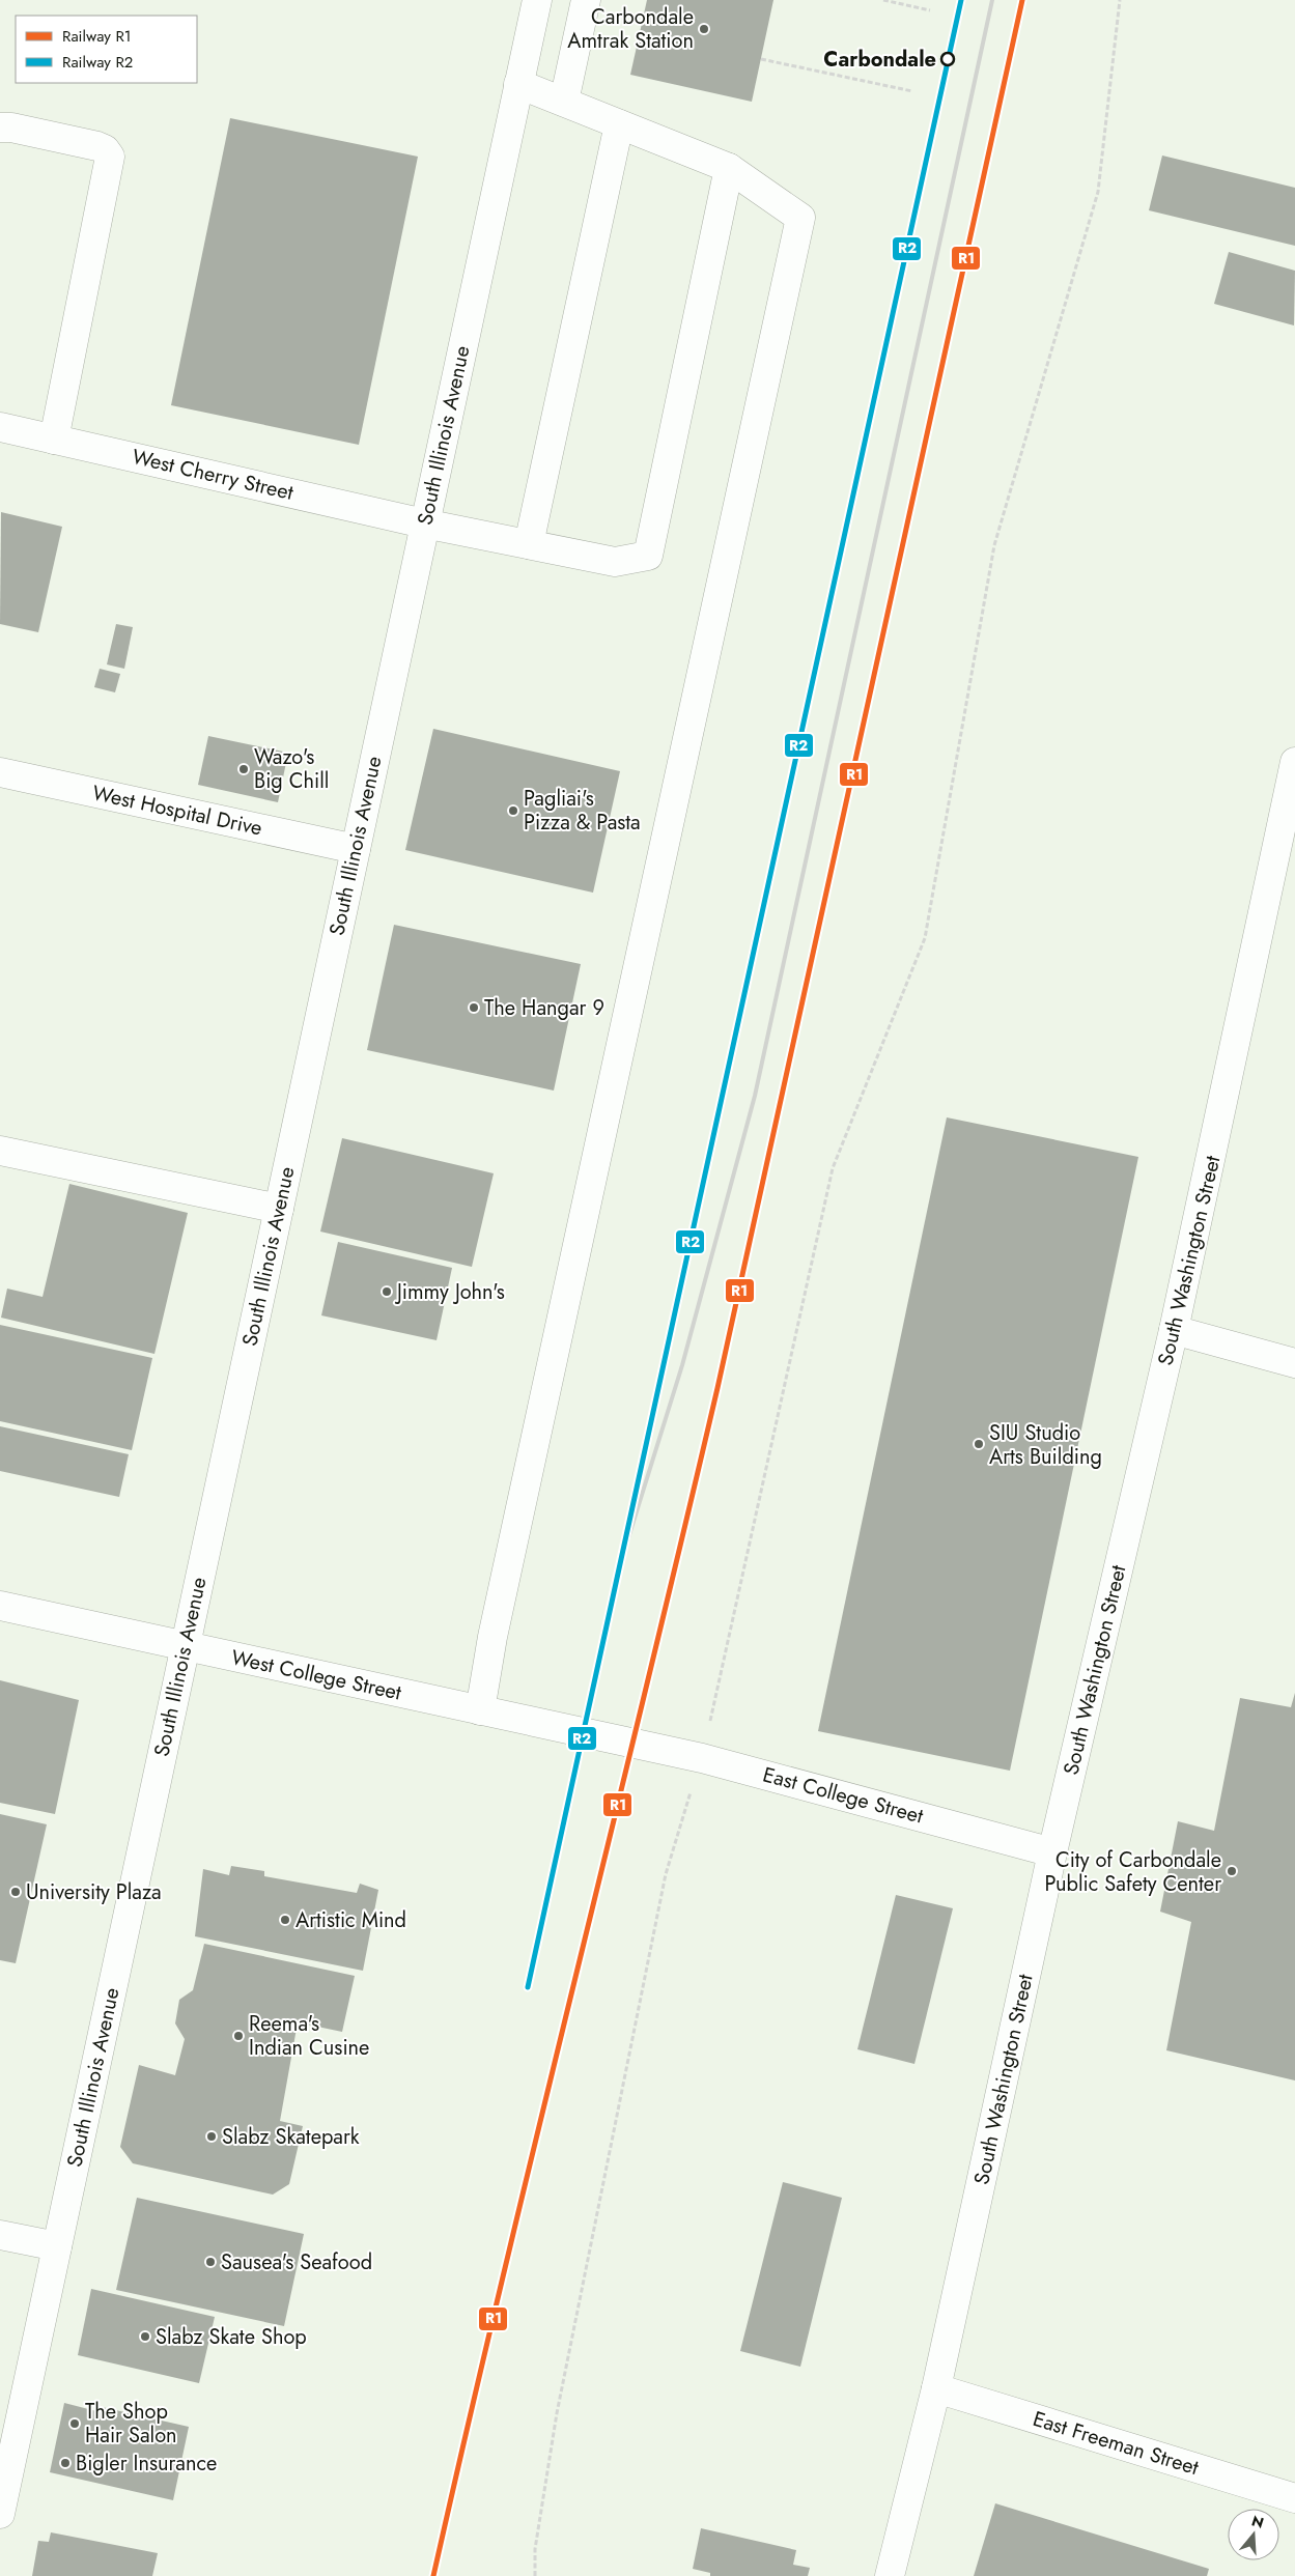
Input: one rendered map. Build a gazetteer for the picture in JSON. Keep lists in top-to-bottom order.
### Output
{
  "streets": {
    "main road": [
      "South Illinois Avenue",
      "West Cherry Street",
      "West Hospital Drive",
      "South Washington Street",
      "West College Street",
      "East College Street",
      "East Freeman Street"
    ]
  },
  "crossings": [
    ["South Illinois Avenue", "West Cherry Street"],
    ["South Illinois Avenue", "West Hospital Drive"],
    ["South Illinois Avenue", "West College Street"],
    ["South Washington Street", "East College Street"],
    ["South Washington Street", "East Freeman Street"],
    ["West College Street", "East College Street"]
  ],
  "places": [
    "Carbondale Amtrak Station",
    "Carbondale",
    "Wazo's Big Chill",
    "Pagliai's Pizza & Pasta",
    "The Hangar 9",
    "Jimmy John's",
    "SIU Studio Arts Building",
    "City of Carbondale Public Safety Center",
    "University Plaza",
    "Artistic Mind",
    "Reema's Indian Cusine",
    "Slabz Skatepark",
    "Sausea's Seafood",
    "Slabz Skate Shop",
    "The Shop Hair Salon",
    "Bigler Insurance"
  ],
  "lines": ["rail line R1", "rail line R2"],
  "legend": ["Railway R1", "Railway R2"],
  "north": "top"
}
